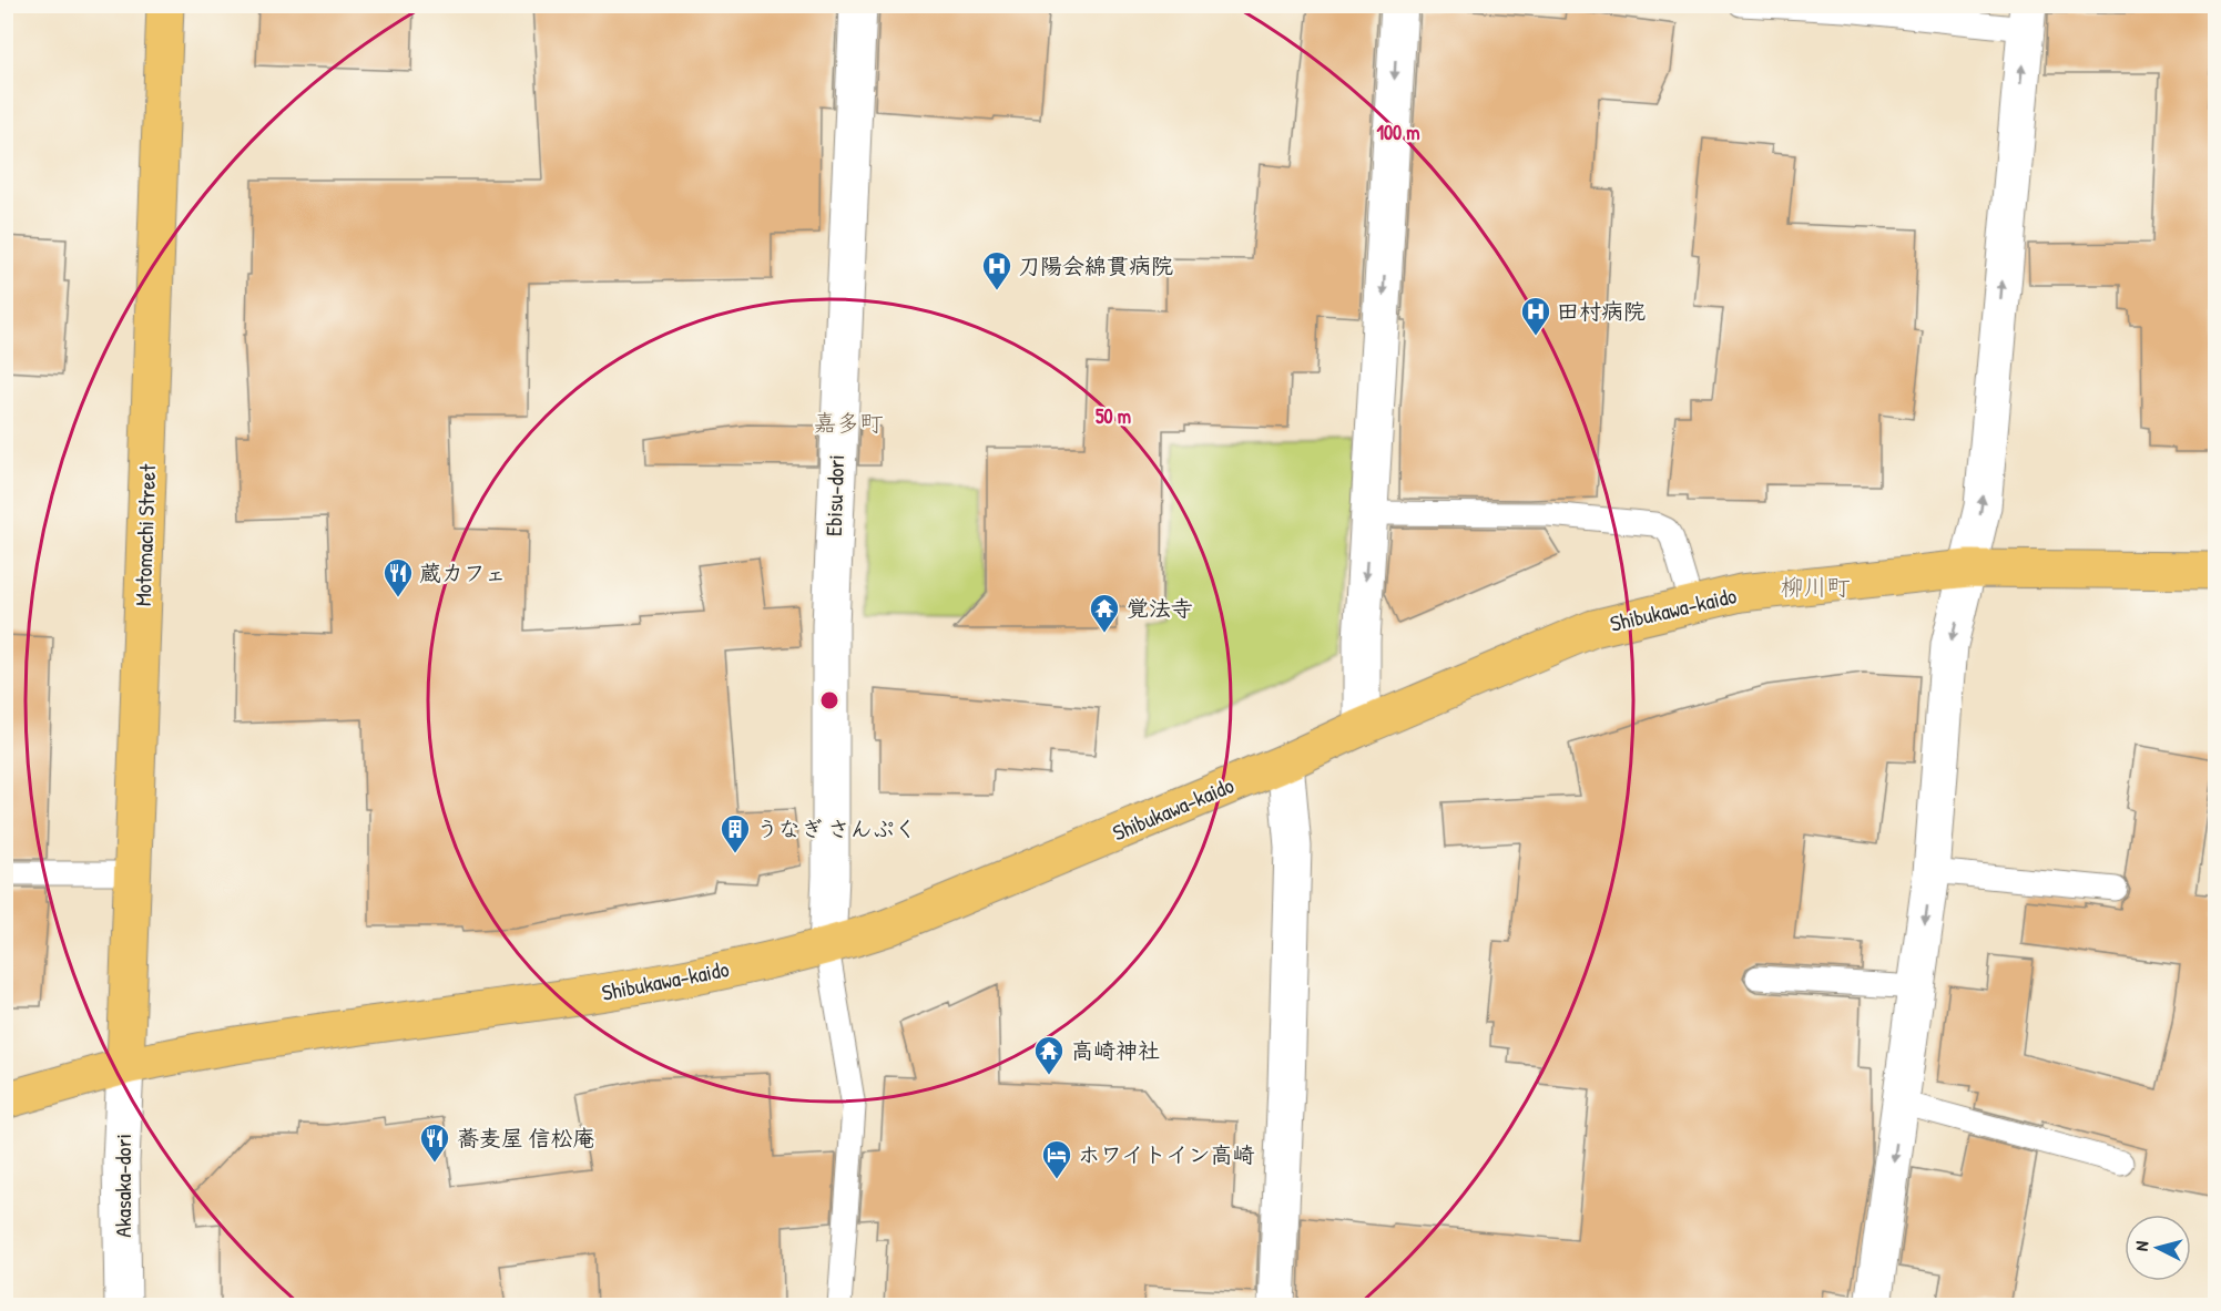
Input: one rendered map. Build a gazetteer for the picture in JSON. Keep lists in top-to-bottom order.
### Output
{
  "streets": {
    "main road": ["Motomachi Street", "Shibukawa-kaido"],
    "street": ["Ebisu-dori", "Akasaka-dori"]
  },
  "crossings": [
    ["Ebisu-dori", "Shibukawa-kaido"],
    ["Motomachi Street", "Shibukawa-kaido"],
    ["Motomachi Street", "Akasaka-dori"],
    ["Shibukawa-kaido", "Akasaka-dori"]
  ],
  "districts": ["嘉多町", "柳川町"],
  "places": {
    "hospital": ["刀陽会綿貫病院", "田村病院"],
    "restaurant": ["蔵カフェ", "蕎麦屋 信松庵"],
    "temple": ["覚法寺", "高崎神社"],
    "building": ["うなぎ さんぷく"],
    "hotel": ["ホワイトイン高崎"]
  },
  "north": "left",
  "rings": ["100 m", "50 m"]
}
